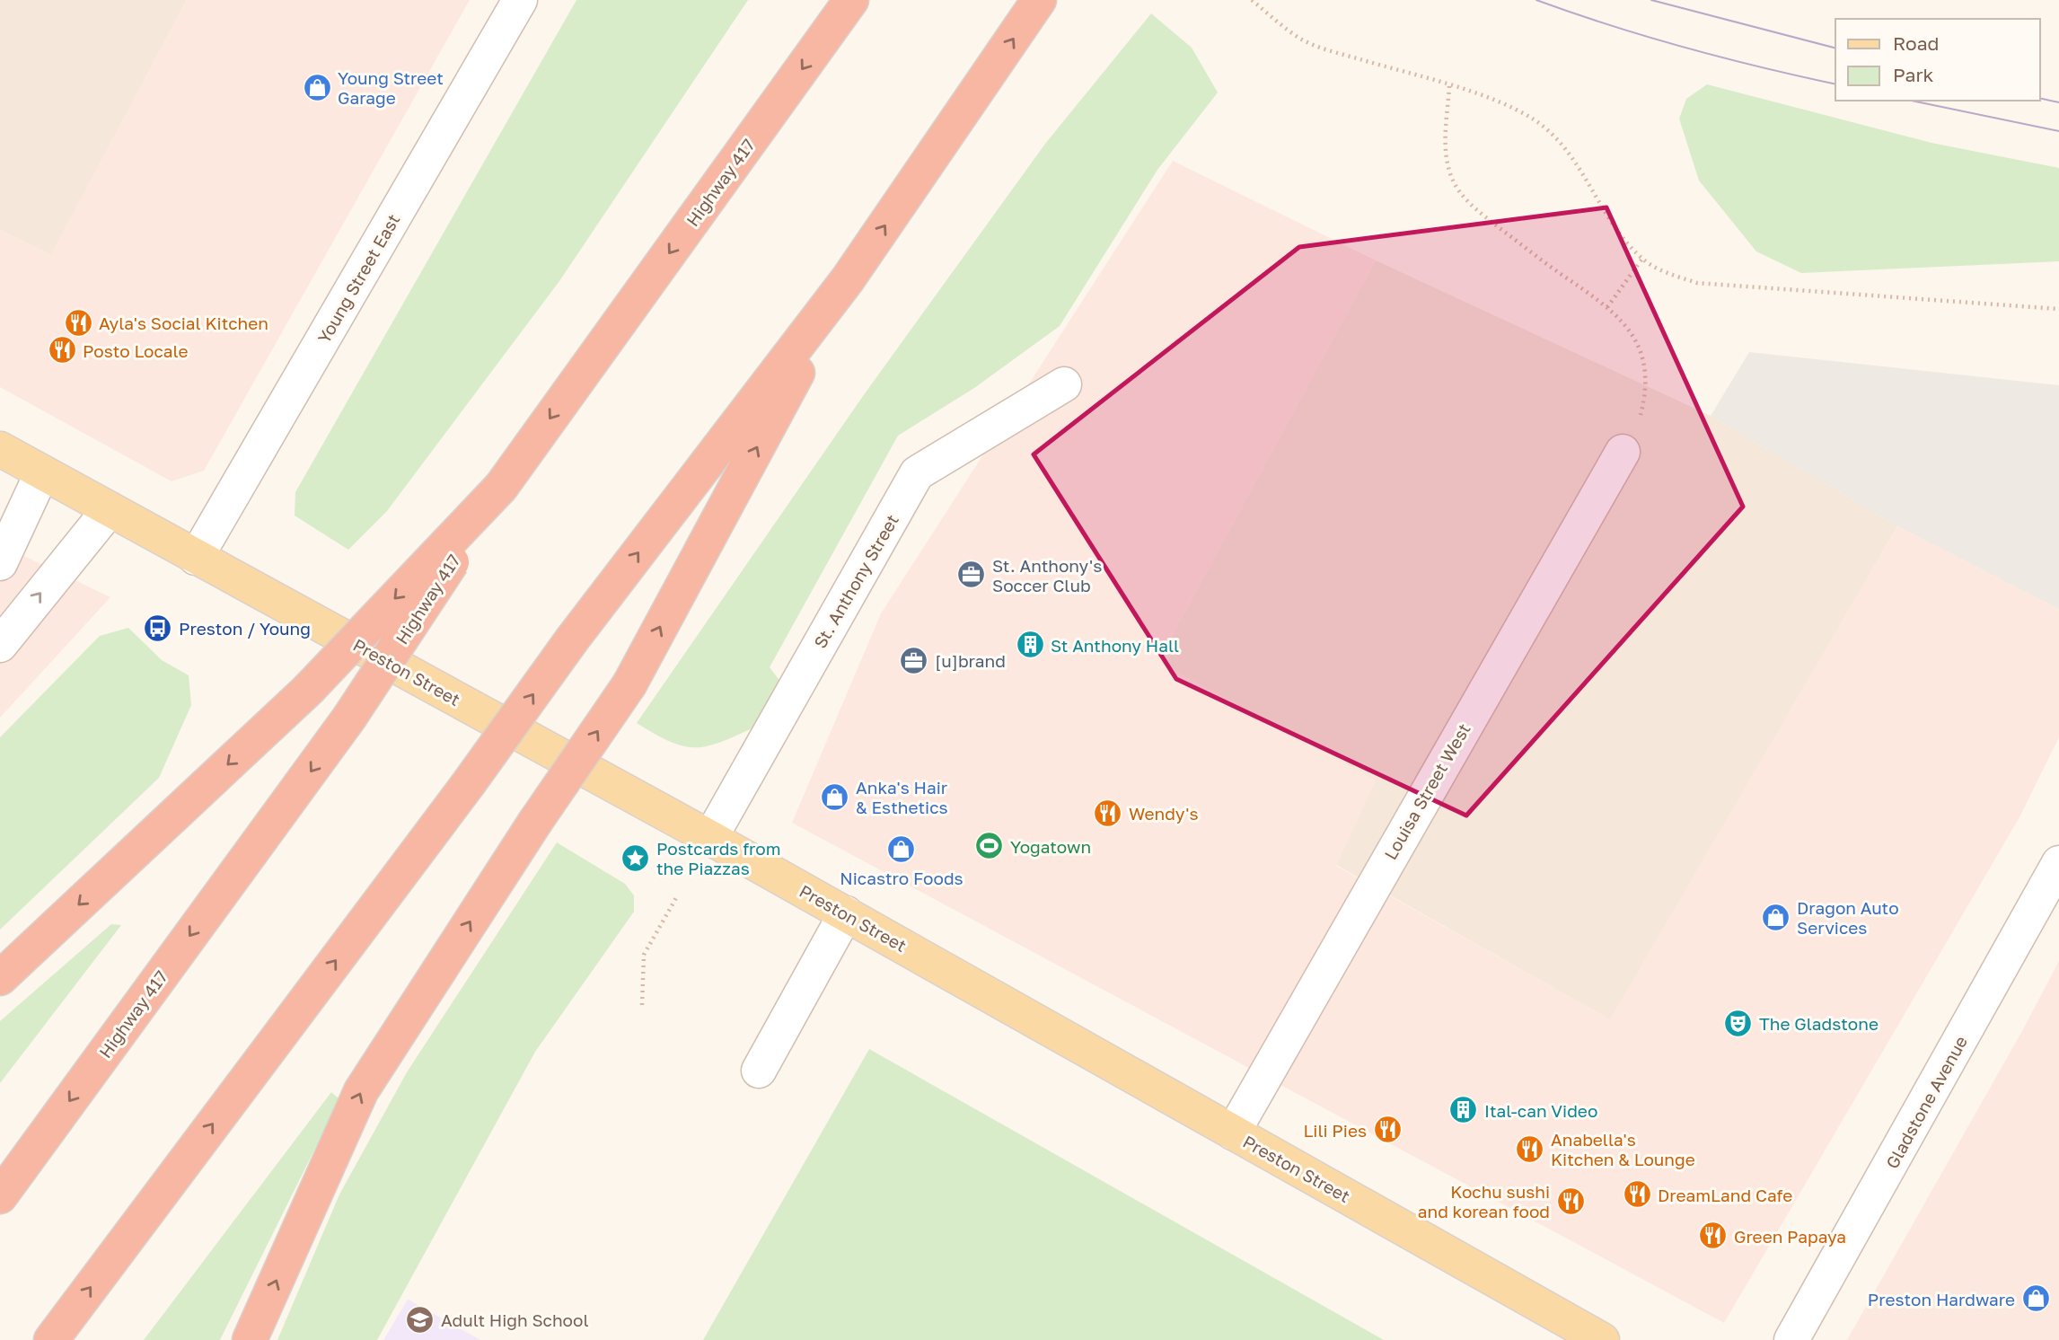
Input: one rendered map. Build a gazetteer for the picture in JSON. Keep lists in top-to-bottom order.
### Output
{
  "streets": {
    "highway": ["Highway 417"],
    "main road": ["Preston Street"],
    "street": [
      "Young Street East",
      "St. Anthony Street",
      "Louisa Street West",
      "Gladstone Avenue"
    ]
  },
  "crossings": [
    ["Young Street East", "Preston Street"],
    ["St. Anthony Street", "Preston Street"],
    ["Preston Street", "Louisa Street West"]
  ],
  "places": {
    "shop": [
      "Young Street Garage",
      "Anka's Hair & Esthetics",
      "Nicastro Foods",
      "Dragon Auto Services",
      "Preston Hardware"
    ],
    "restaurant": [
      "Ayla's Social Kitchen",
      "Posto Locale",
      "Wendy's",
      "Lili Pies",
      "Anabella's Kitchen & Lounge",
      "DreamLand Cafe",
      "Kochu sushi and korean food",
      "Green Papaya"
    ],
    "office": ["St. Anthony's Soccer Club", "[u]brand"],
    "bus stop": ["Preston / Young"],
    "building": ["St Anthony Hall", "Ital-can Video"],
    "sports": ["Yogatown"],
    "place": ["Postcards from the Piazzas"],
    "theatre": ["The Gladstone"],
    "school or university": ["Adult High School"]
  },
  "legend": ["Road", "Park"]
}
